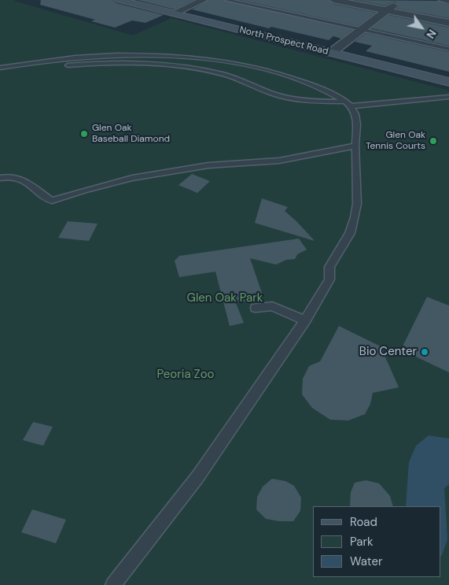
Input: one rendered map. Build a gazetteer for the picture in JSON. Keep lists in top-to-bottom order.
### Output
{
  "streets": {
    "main road": ["North Prospect Road"]
  },
  "parks": ["Glen Oak Park", "Peoria Zoo"],
  "places": ["Glen Oak Baseball Diamond", "Glen Oak Tennis Courts", "Bio Center"],
  "legend": ["Road", "Park", "Water"],
  "north": "bottom right"
}
